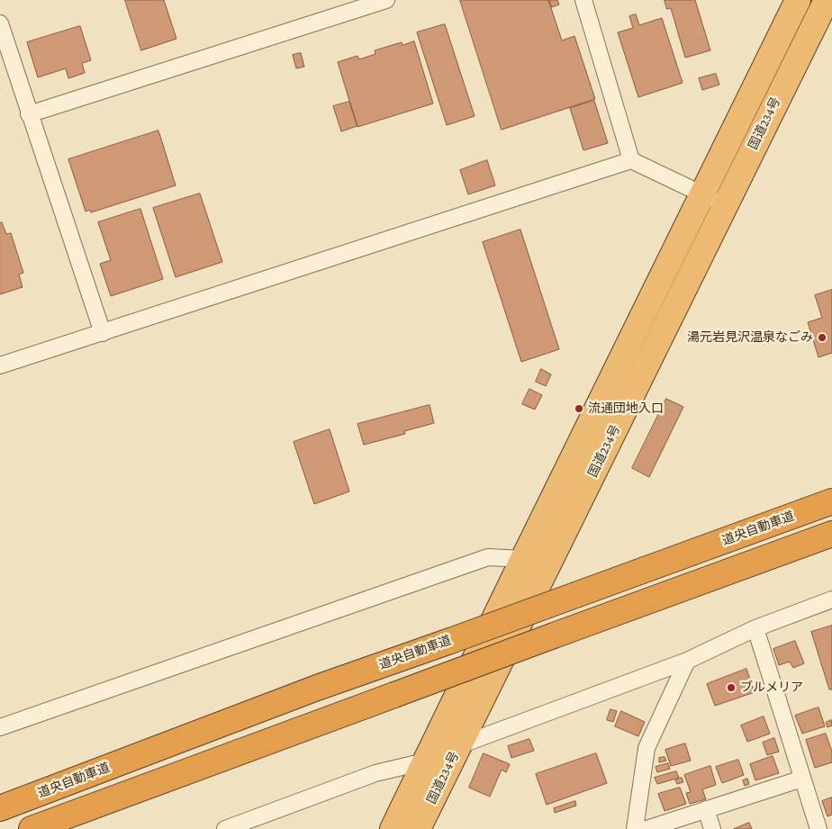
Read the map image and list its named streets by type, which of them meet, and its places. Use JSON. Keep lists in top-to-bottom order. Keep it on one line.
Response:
{"streets":{"highway":["国道234号","道央自動車道"]},"places":["湯元岩見沢温泉なごみ","流通団地入口","ブルメリア"]}
